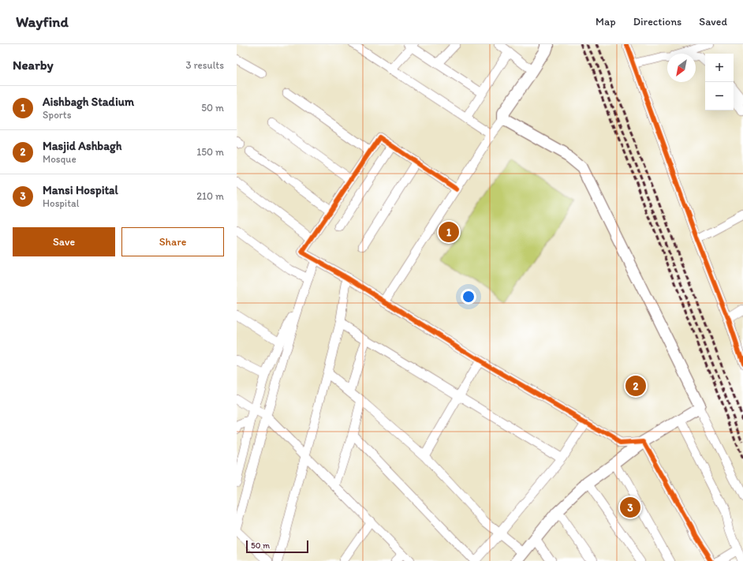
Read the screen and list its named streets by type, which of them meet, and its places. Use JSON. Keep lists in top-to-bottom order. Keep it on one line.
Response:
{"scale_bar":"50 m","north":"bottom left","page":{"header":"Wayfind","nav":["Map","Directions","Saved"],"heading":["Nearby","3 results"],"map_buttons":["+","−"],"list":[{"mark":"1","name":"Aishbagh Stadium","note":"Sports","value":"50 m"},{"mark":"2","name":"Masjid Ashbagh","note":"Mosque","value":"150 m"},{"mark":"3","name":"Mansi Hospital","note":"Hospital","value":"210 m"}],"buttons":["Save","Share"],"pins":["1","2","3"],"scale":"50 m"}}
